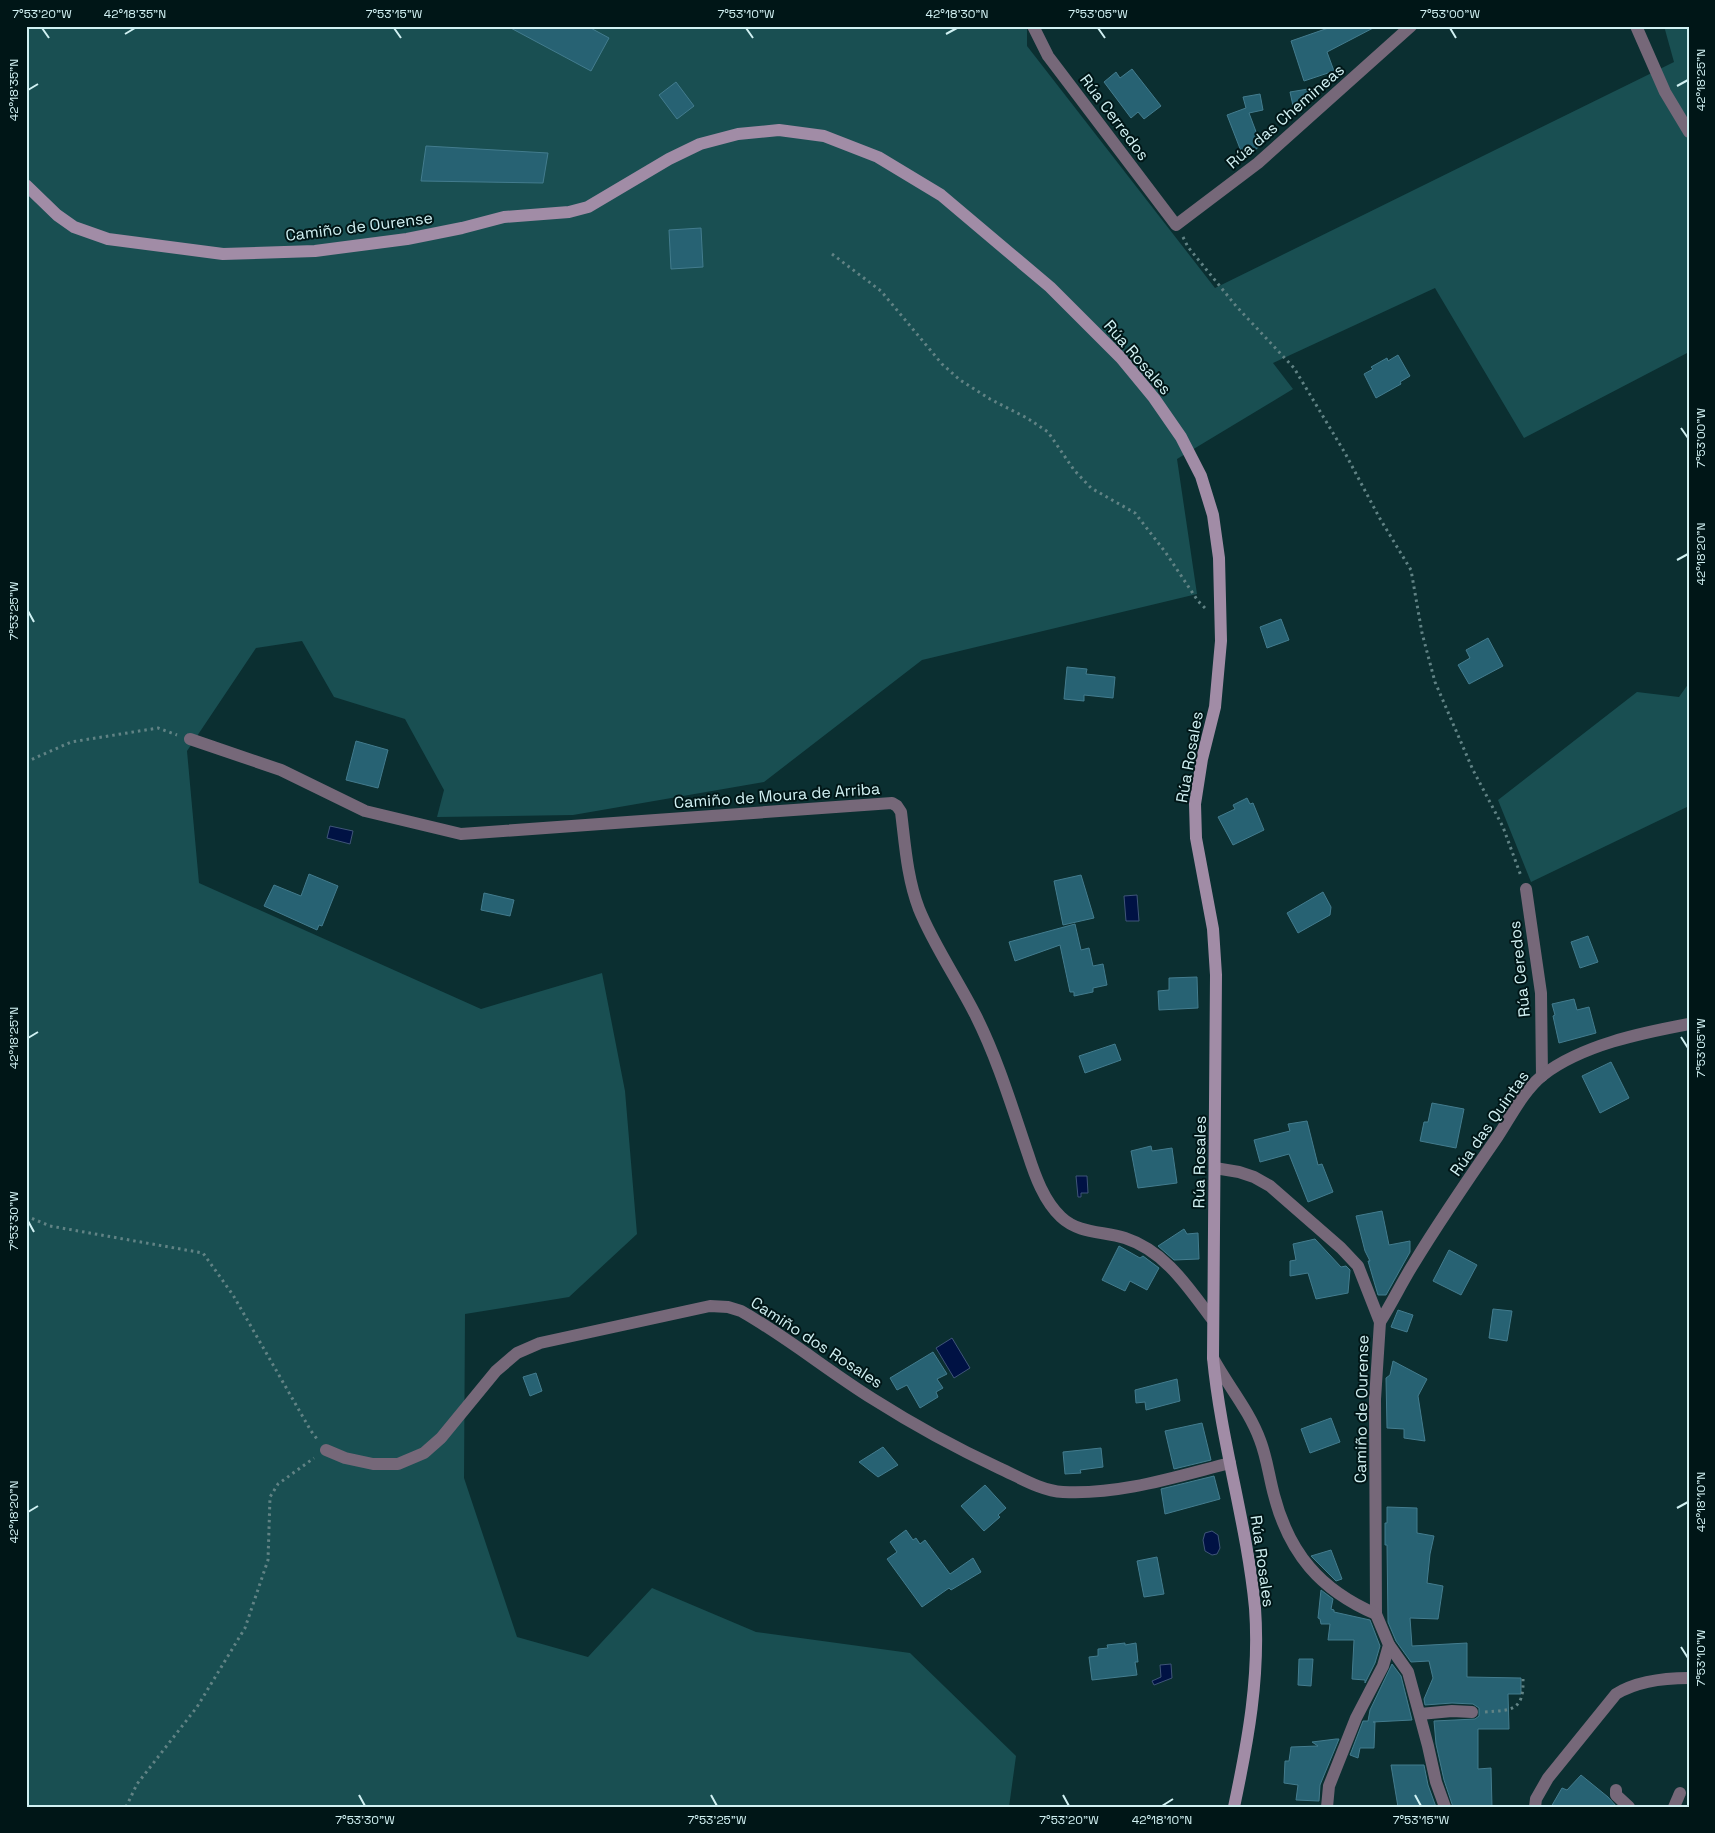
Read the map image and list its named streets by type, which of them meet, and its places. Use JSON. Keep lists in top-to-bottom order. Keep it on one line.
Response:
{"streets":{"street":["Rúa das Chemineas","Rúa Cerredos","Camiño de Ourense","Rúa Rosales","Camiño de Moura de Arriba","Rúa Ceredos","Rúa das Quintas","Camiño dos Rosales"]},"crossings":[["Rúa das Chemineas","Rúa Cerredos"],["Camiño de Ourense","Rúa Rosales"],["Camiño de Ourense","Rúa das Quintas"],["Rúa Rosales","Camiño de Moura de Arriba"],["Rúa Rosales","Camiño dos Rosales"],["Rúa Ceredos","Rúa das Quintas"]],"coordinates":["7°53'20\"W","42°18'35\"N","7°53'15\"W","7°53'10\"W","42°18'30\"N","7°53'05\"W","7°53'00\"W","42°18'25\"N","42°18'20\"N","7°53'25\"W","7°53'30\"W","42°18'10\"N"]}
